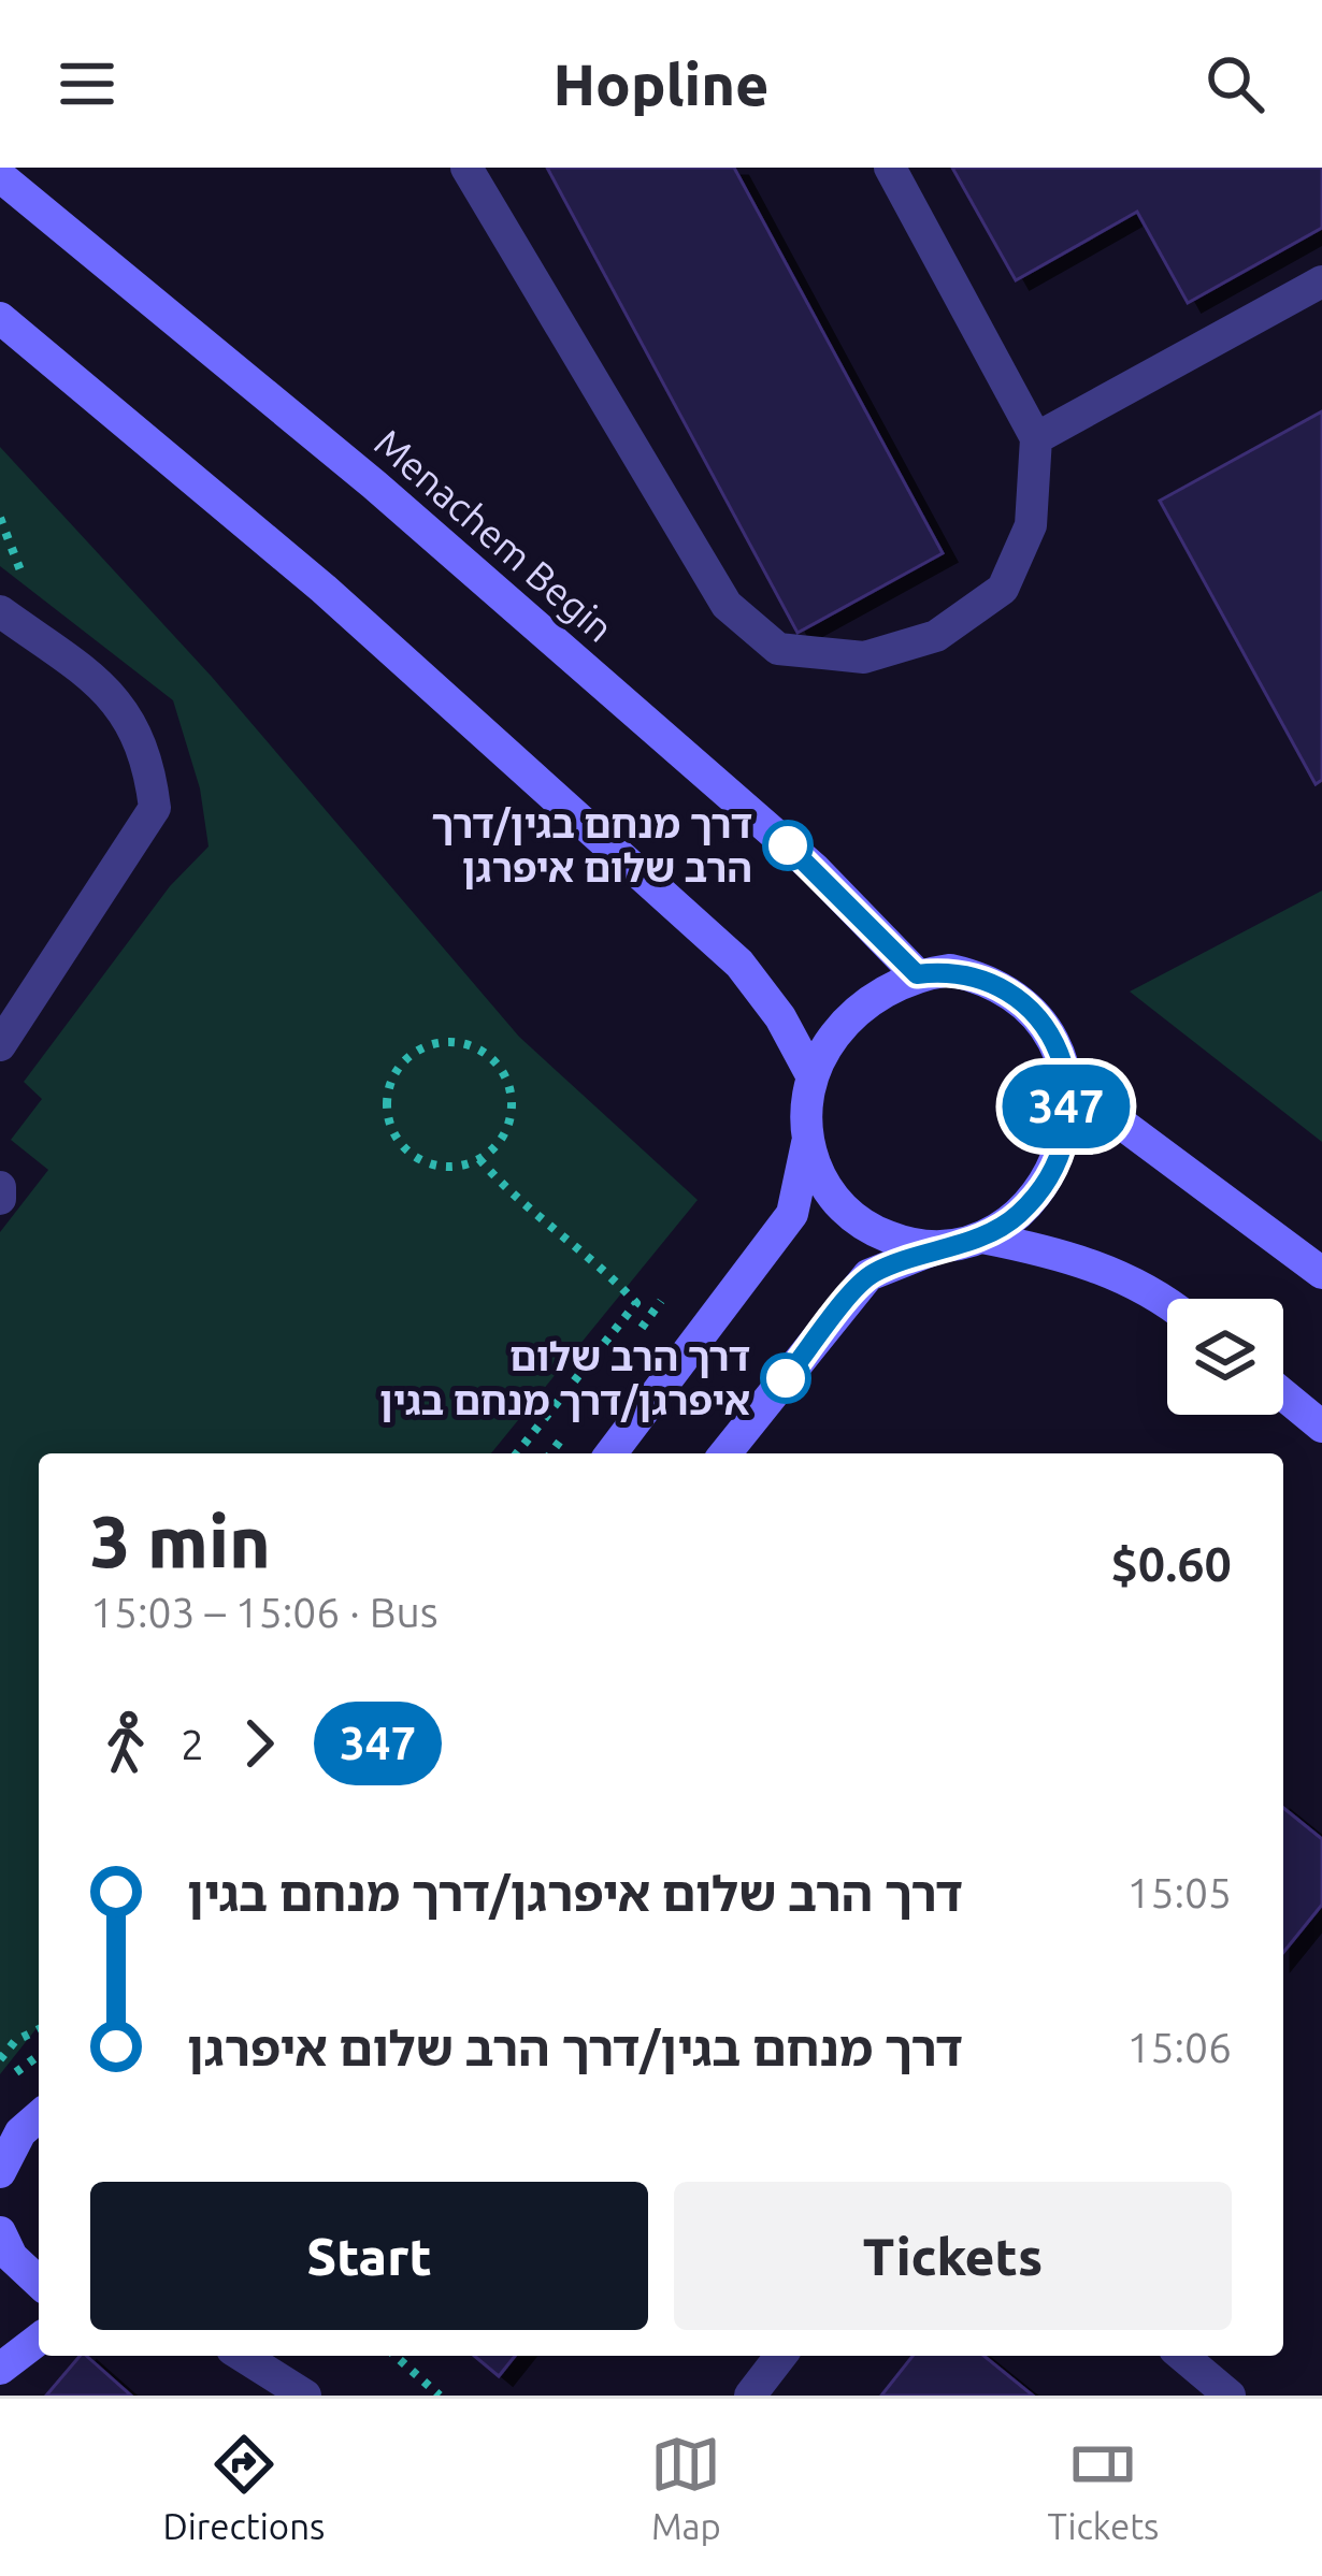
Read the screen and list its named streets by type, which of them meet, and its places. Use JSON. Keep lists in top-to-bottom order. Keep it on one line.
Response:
{"streets":{"main road":["Menachem Begin"]},"places":["דרך מנחם בגין/דרך הרב שלום איפרגן","דרך הרב שלום איפרגן/דרך מנחם בגין"],"lines":["bus line 347"],"page":{"header":"Hopline","on_map":"347","heading":["3 min","15:03 – 15:06 · Bus","$0.60"],"legs":["2","347"],"list":[{"name":"דרך הרב שלום איפרגן/דרך מנחם בגין","value":"15:05"},{"name":"דרך מנחם בגין/דרך הרב שלום איפרגן","value":"15:06"}],"buttons":["Start","Tickets"],"tabs":["Directions","Map","Tickets"]}}
